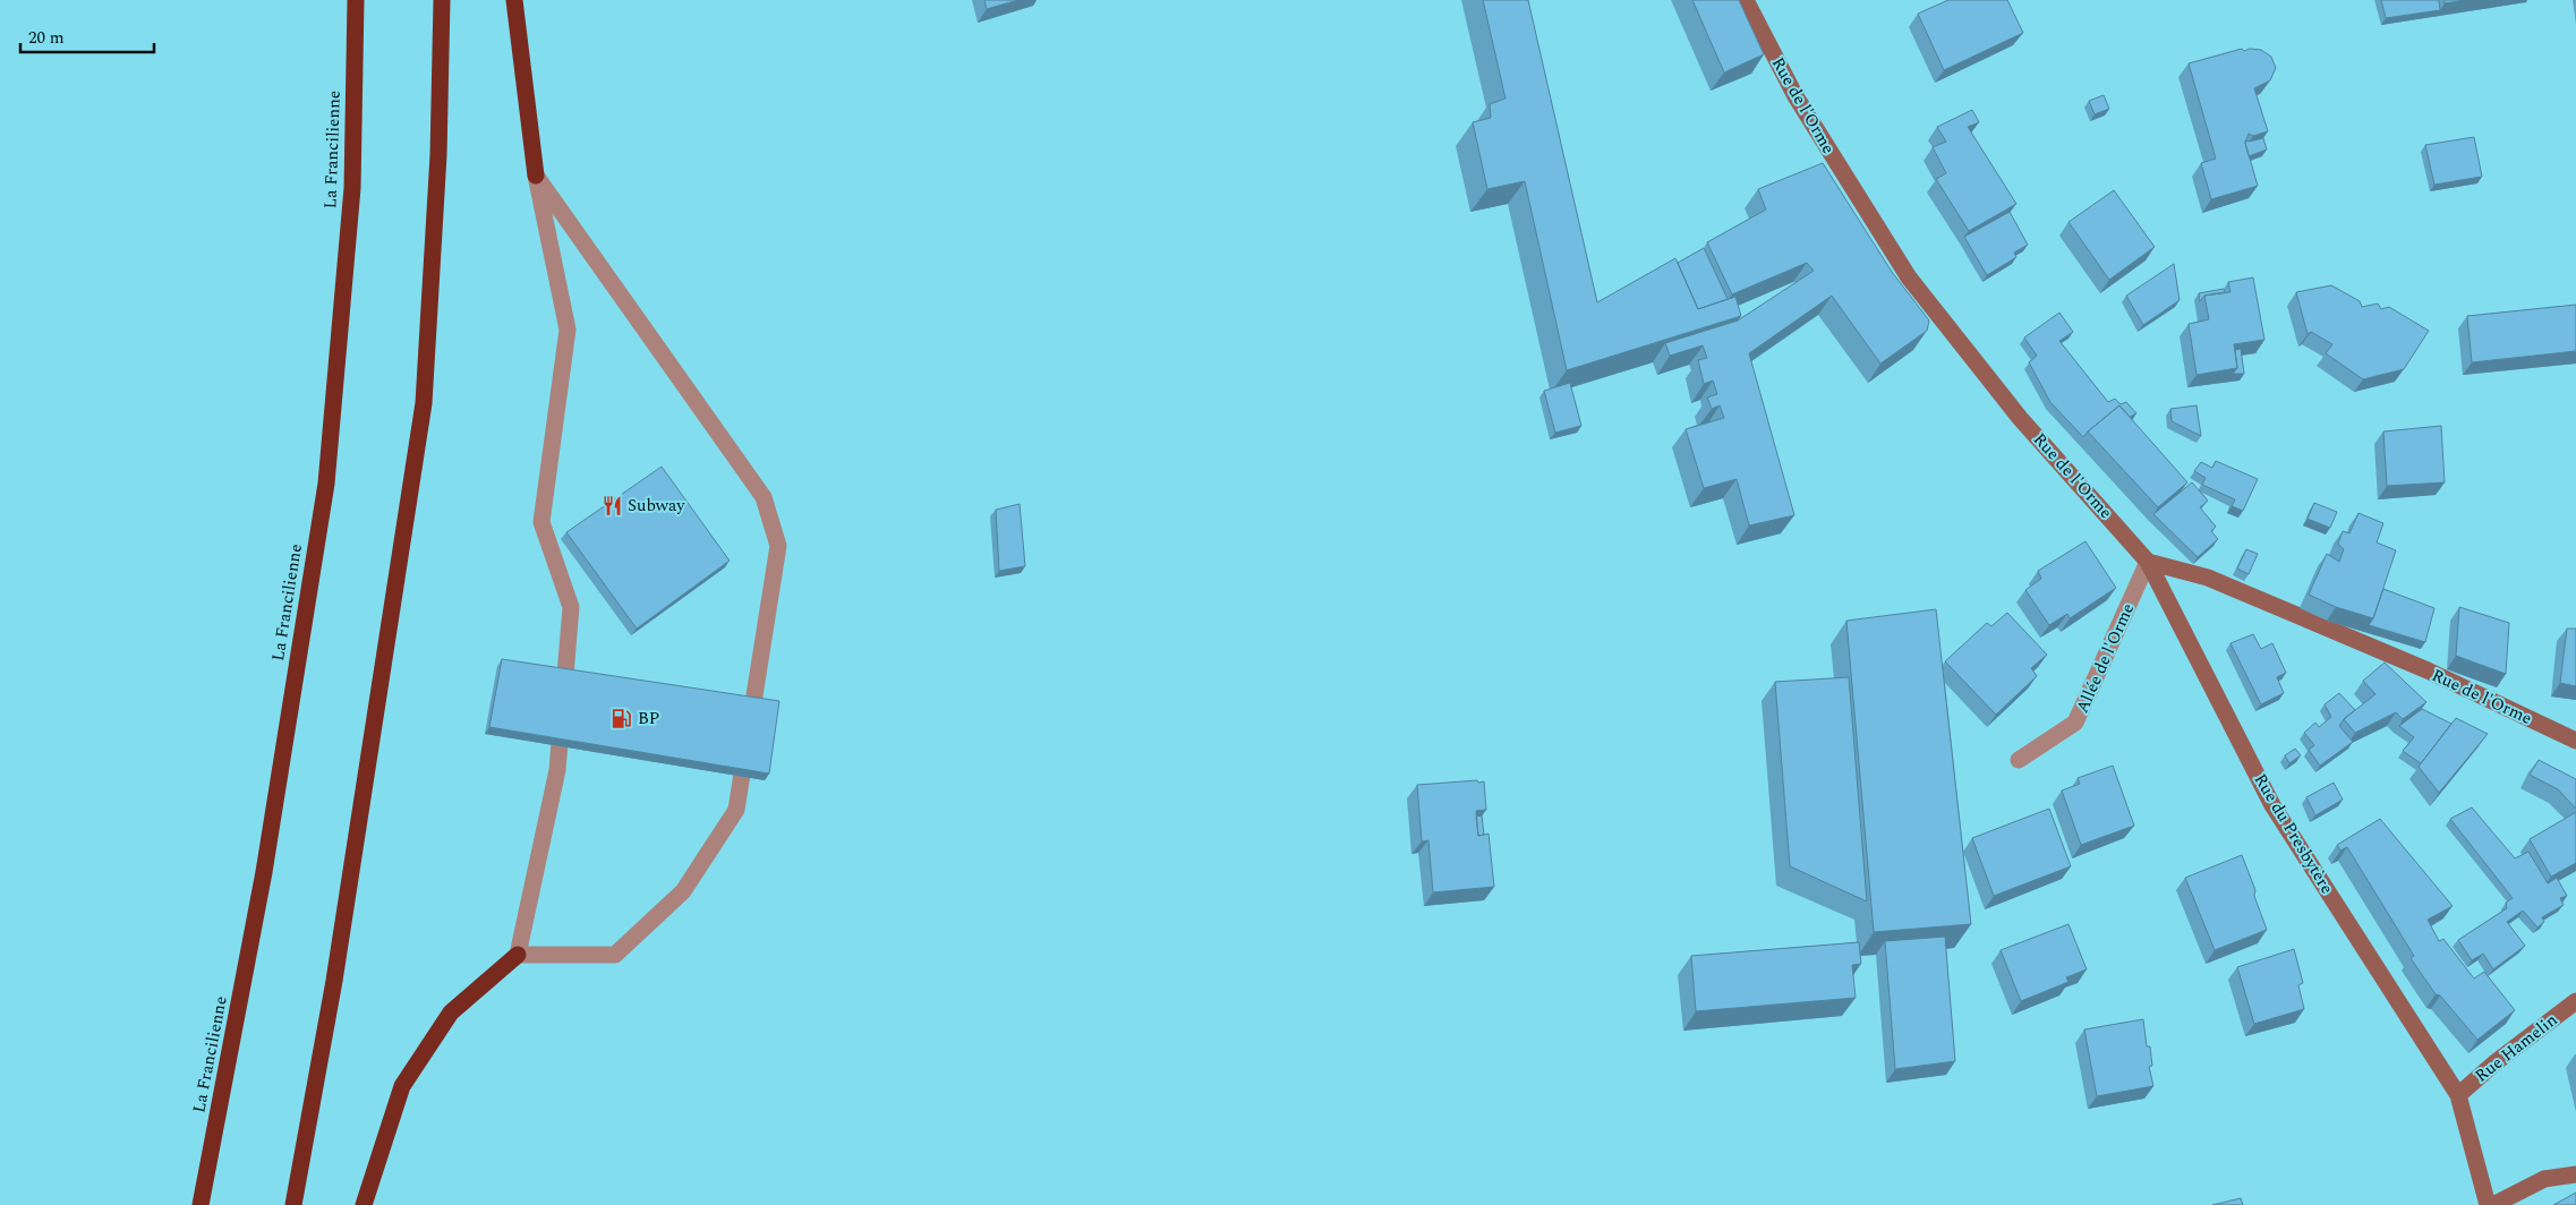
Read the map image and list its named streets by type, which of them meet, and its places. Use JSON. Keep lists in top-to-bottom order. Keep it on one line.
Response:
{"streets":{"highway":["La Francilienne"],"street":["Rue de l'Orme","Allée de l'Orme","Rue du Presbytère","Rue Hamelin"]},"crossings":[["Rue de l'Orme","Allée de l'Orme"],["Rue de l'Orme","Rue du Presbytère"],["Allée de l'Orme","Rue du Presbytère"],["Rue du Presbytère","Rue Hamelin"]],"places":{"restaurant":["Subway"],"fuel station":["BP"]},"scale_bar":"20 m"}
